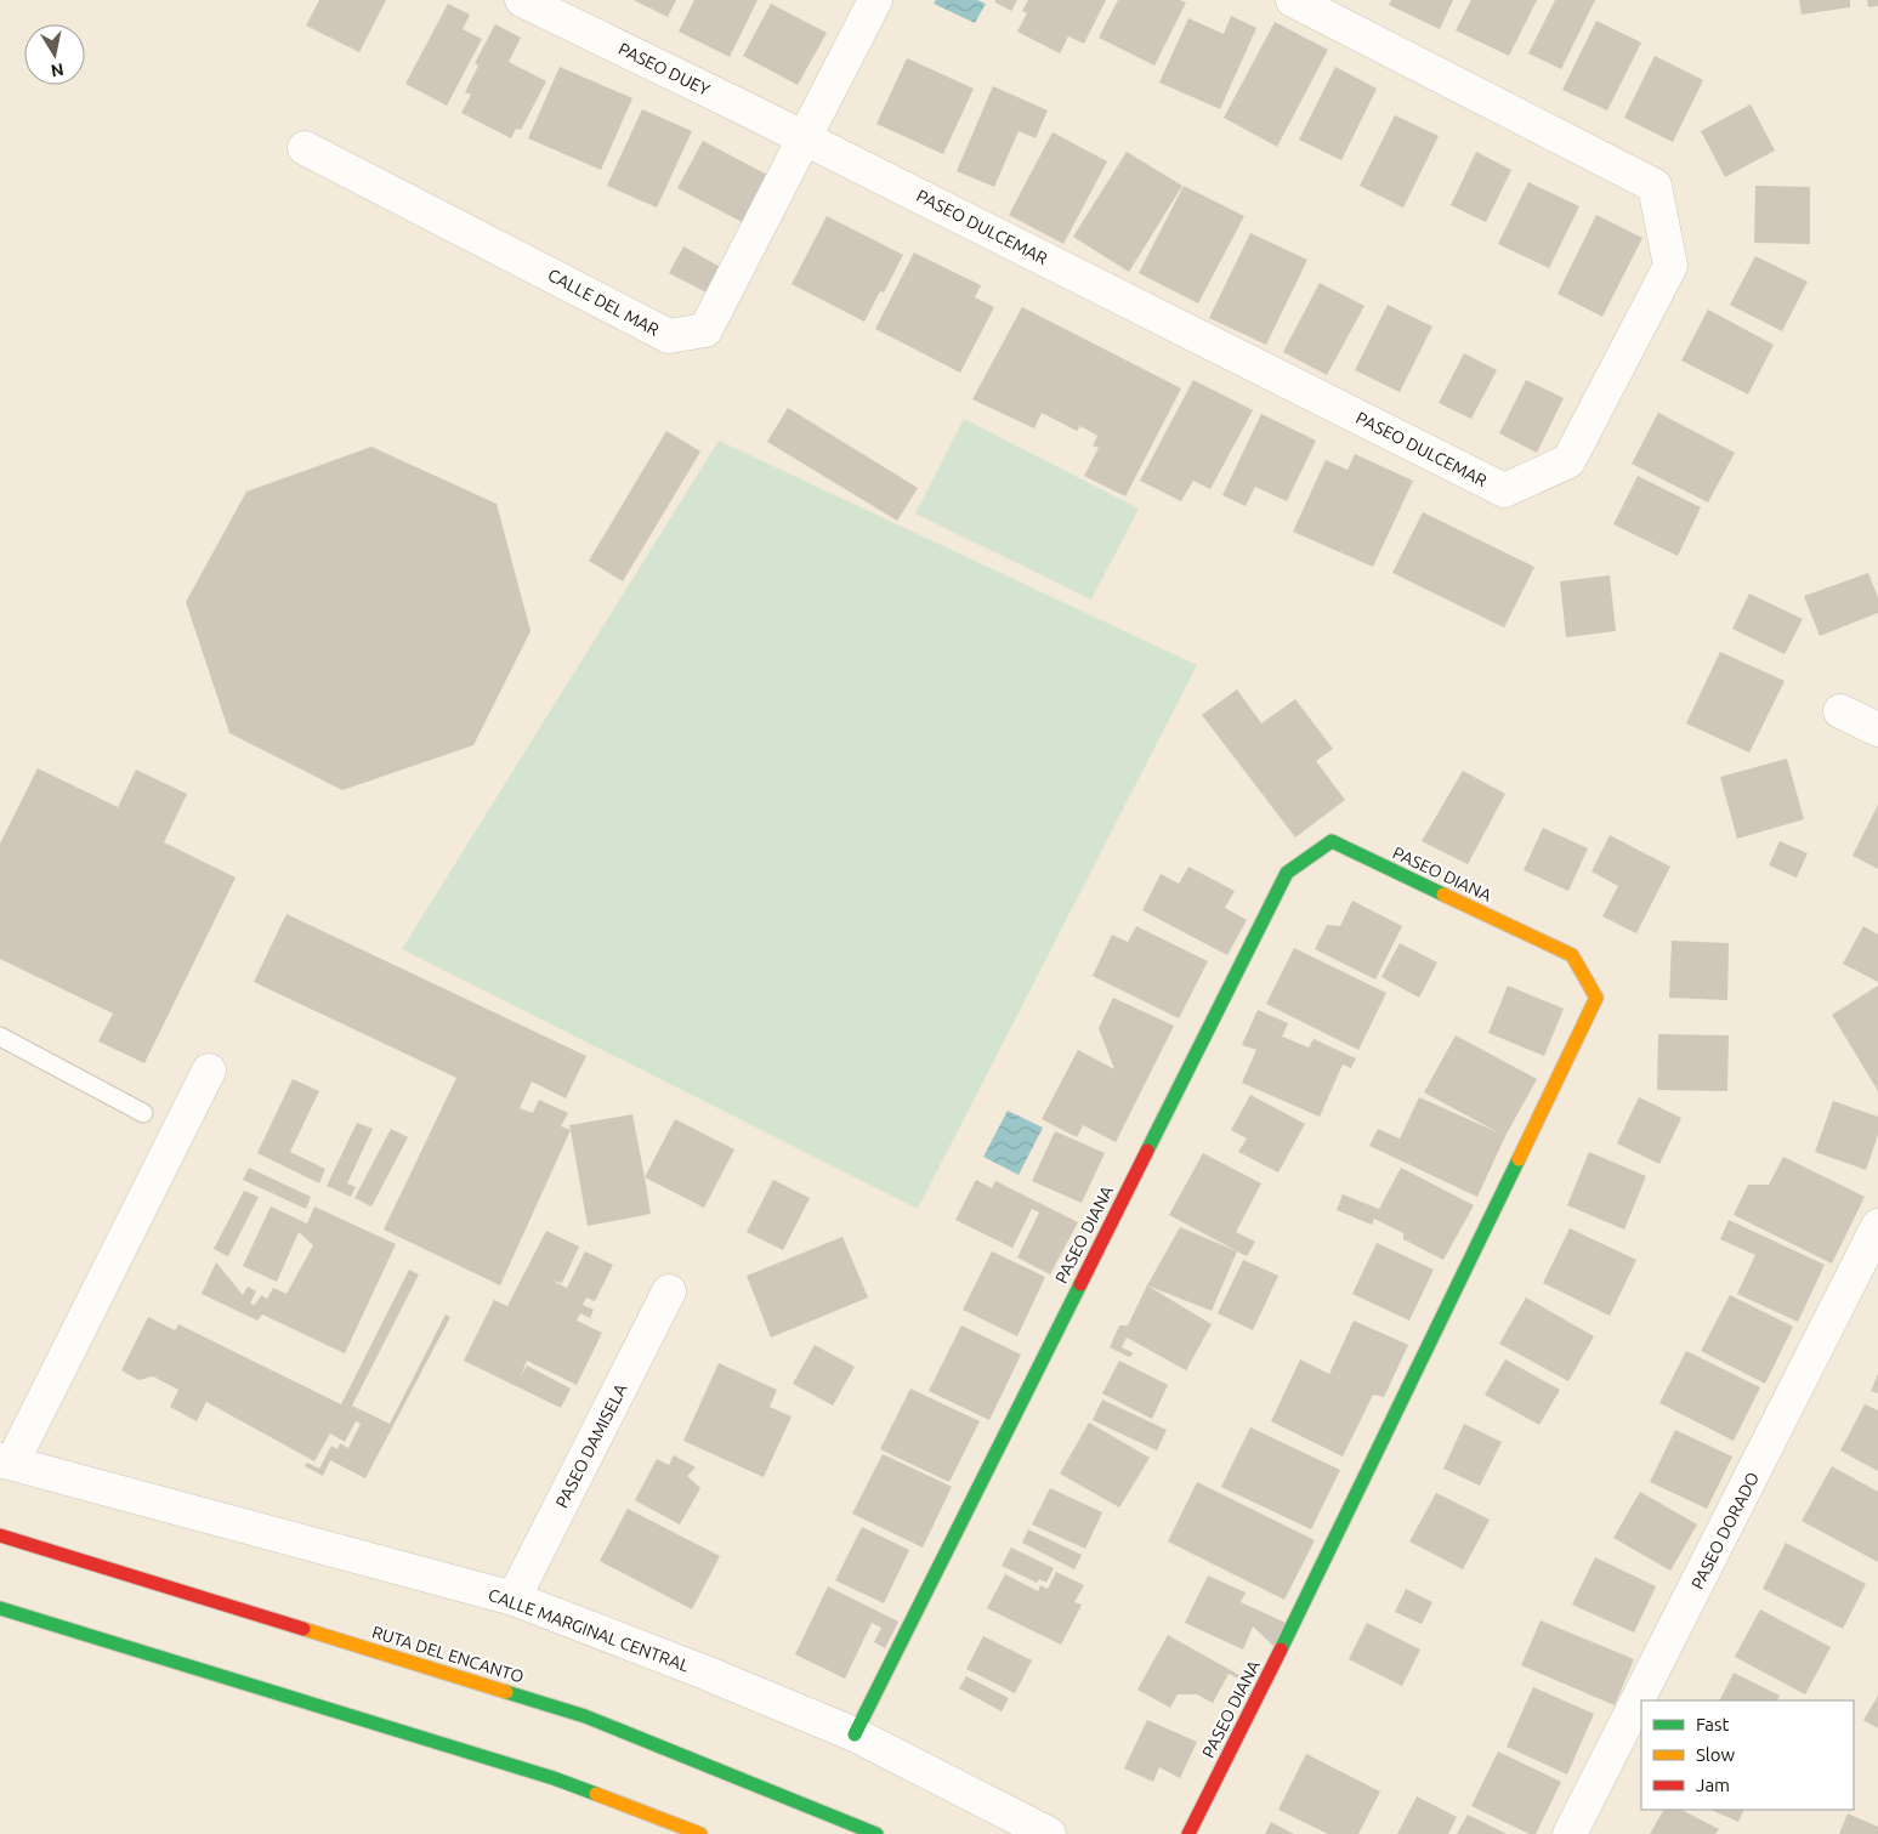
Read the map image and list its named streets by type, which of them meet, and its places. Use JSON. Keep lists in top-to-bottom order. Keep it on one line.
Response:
{"streets":{"street":["PASEO DUEY","PASEO DULCEMAR","CALLE DEL MAR","PASEO DIANA","PASEO DAMISELA","PASEO DORADO","CALLE MARGINAL CENTRAL","RUTA DEL ENCANTO"]},"crossings":[["PASEO DUEY","PASEO DULCEMAR"],["PASEO DUEY","CALLE DEL MAR"],["PASEO DULCEMAR","CALLE DEL MAR"],["PASEO DIANA","CALLE MARGINAL CENTRAL"],["PASEO DAMISELA","CALLE MARGINAL CENTRAL"]],"legend":["Fast","Slow","Jam"],"north":"bottom"}
